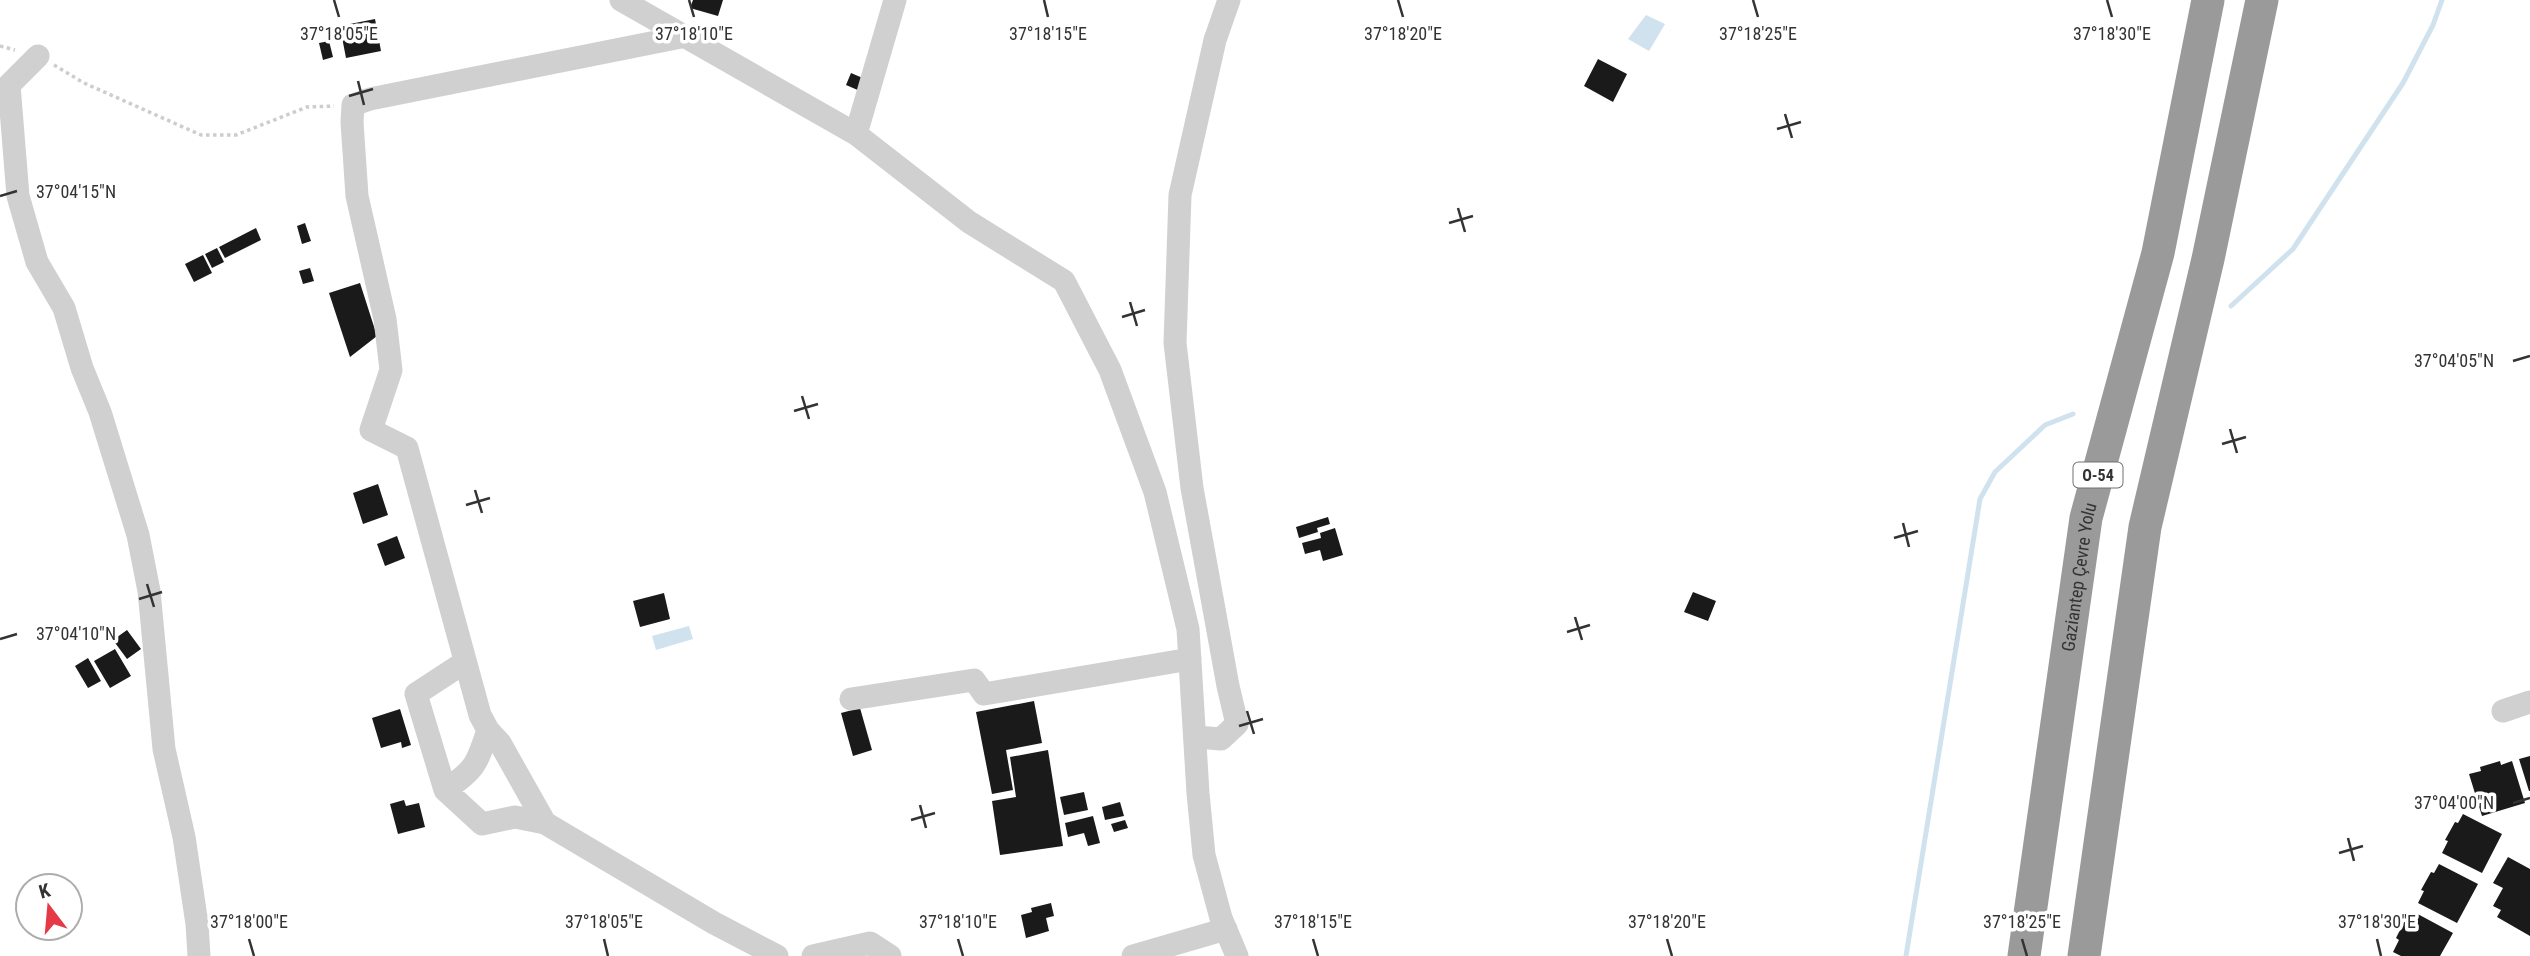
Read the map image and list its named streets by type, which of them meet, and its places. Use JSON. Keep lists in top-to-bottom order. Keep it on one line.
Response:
{"streets":{"highway":["O-54","Gaziantep Çevre Yolu"]},"north":"top","coordinates":["37°18'05\"E","37°18'10\"E","37°18'15\"E","37°18'20\"E","37°18'25\"E","37°18'30\"E","37°04'15\"N","37°04'05\"N","37°04'10\"N","37°04'00\"N","37°18'00\"E"]}
